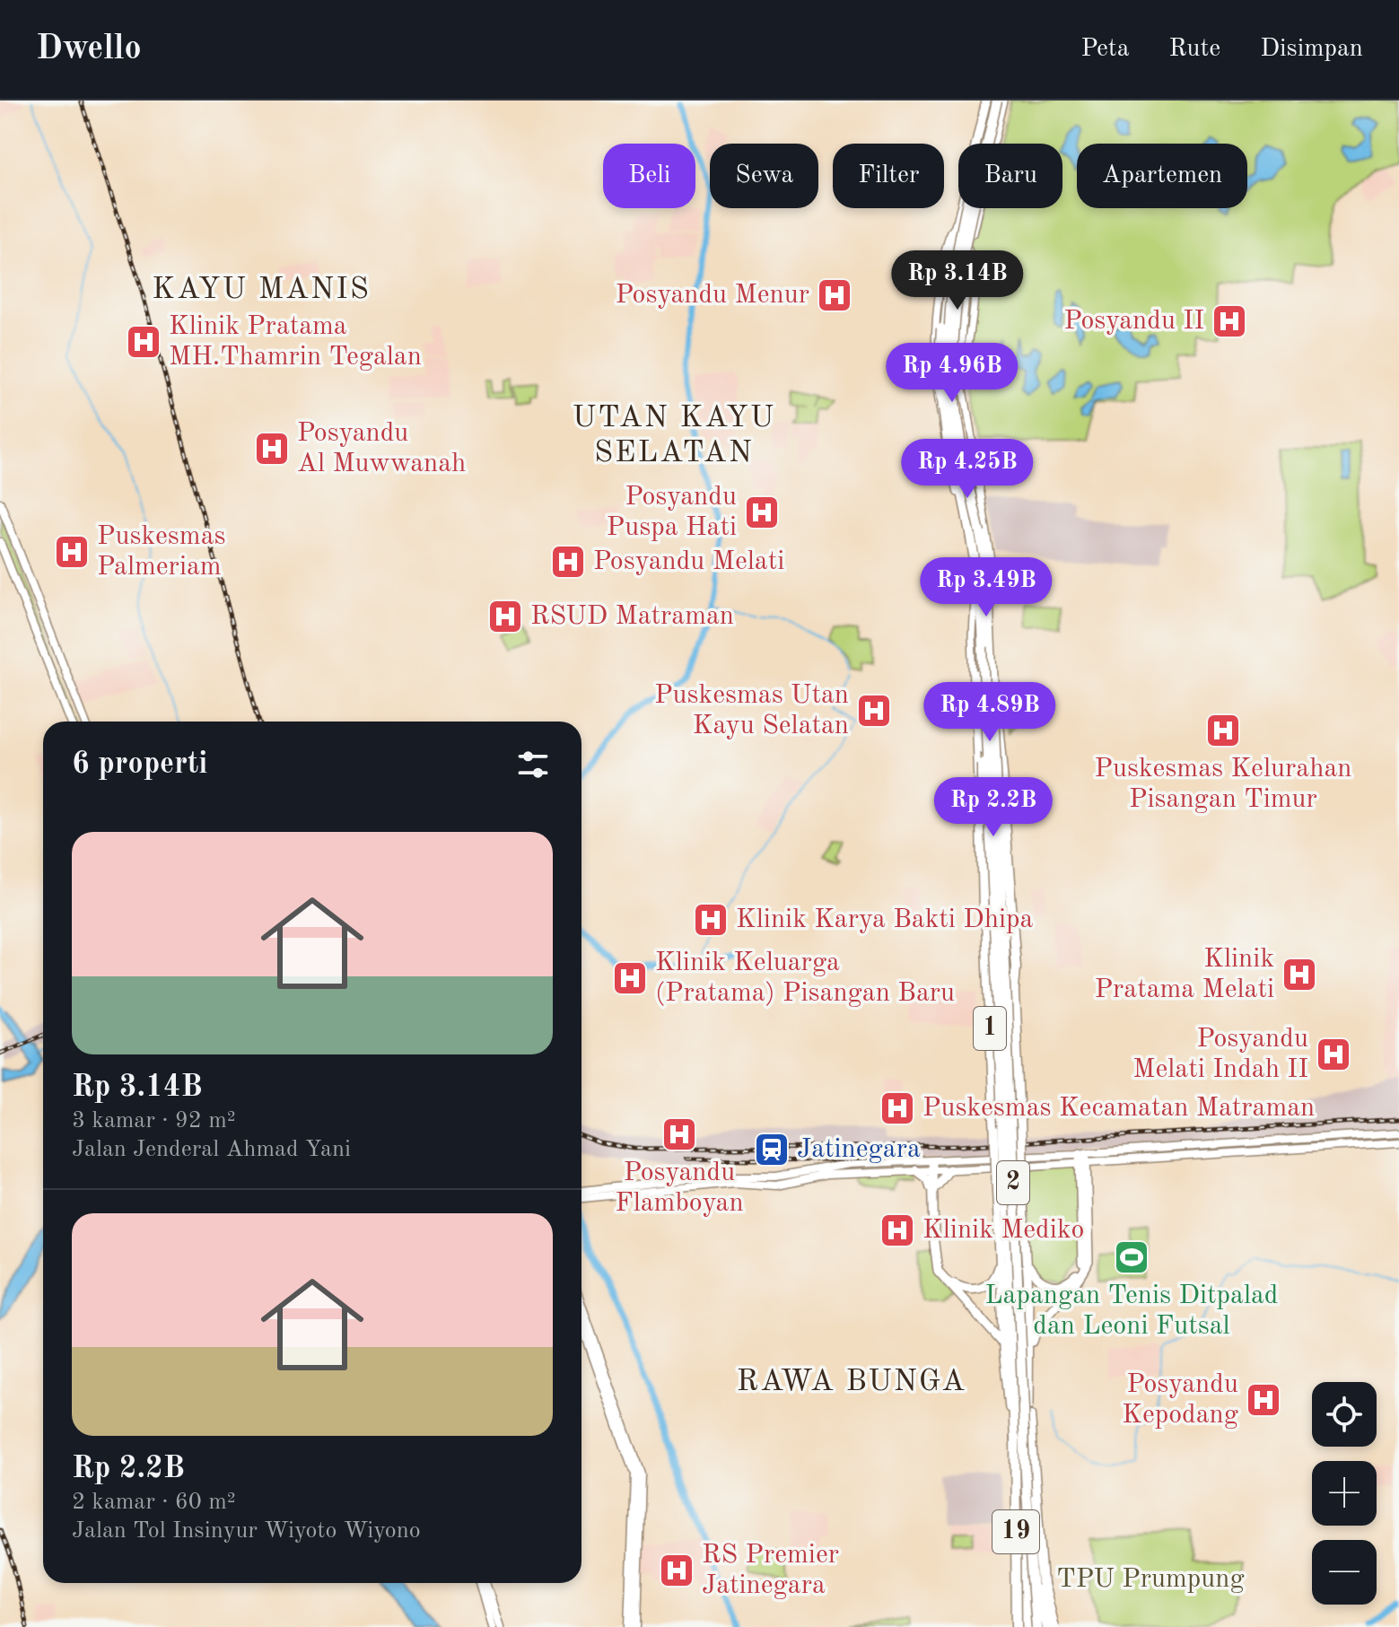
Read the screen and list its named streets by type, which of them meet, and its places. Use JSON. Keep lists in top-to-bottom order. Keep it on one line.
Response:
{"streets":{"highway":["1","2","19"]},"crossings":[["1","2"],["2","19"]],"districts":["KAYU MANIS","UTAN KAYU SELATAN","RAWA BUNGA"],"parks":["TPU Prumpung"],"places":{"hospital":["Posyandu Menur","Posyandu II","Klinik Pratama MH.Thamrin Tegalan","Posyandu Al Muwwanah","Posyandu Puspa Hati","Puskesmas Palmeriam","Posyandu Melati","RSUD Matraman","Puskesmas Utan Kayu Selatan","Puskesmas Kelurahan Pisangan Timur","Klinik Karya Bakti Dhipa","Klinik Pratama Melati","Klinik Keluarga (Pratama) Pisangan Baru","Posyandu Melati Indah II","Puskesmas Kecamatan Matraman","Posyandu Flamboyan","Klinik Mediko","Posyandu Kepodang","RS Premier Jatinegara"],"station":["Jatinegara"],"sports":["Lapangan Tenis Ditpalad dan Leoni Futsal"]},"page":{"header":"Dwello","nav":["Peta","Rute","Disimpan"],"chip":["Beli","Sewa","Filter","Baru","Apartemen"],"price":["Rp 3.14B","Rp 4.96B","Rp 4.25B","Rp 3.49B","Rp 4.89B","Rp 2.2B"],"heading":"6 properti","list":[{"name":"Rp 3.14B","note":"3 kamar · 92 m² · Jalan Jenderal Ahmad Yani"},{"name":"Rp 2.2B","note":"2 kamar · 60 m² · Jalan Tol Insinyur Wiyoto Wiyono"}],"map_buttons":["+","−"]}}
